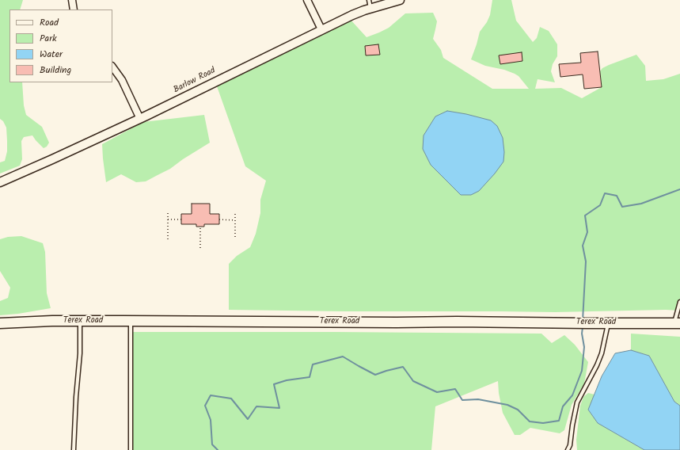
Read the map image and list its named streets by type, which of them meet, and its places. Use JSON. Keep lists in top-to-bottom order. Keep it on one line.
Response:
{"streets":{"main road":["Terex Road"],"street":["Barlow Road"]},"legend":["Road","Park","Water","Building"]}
